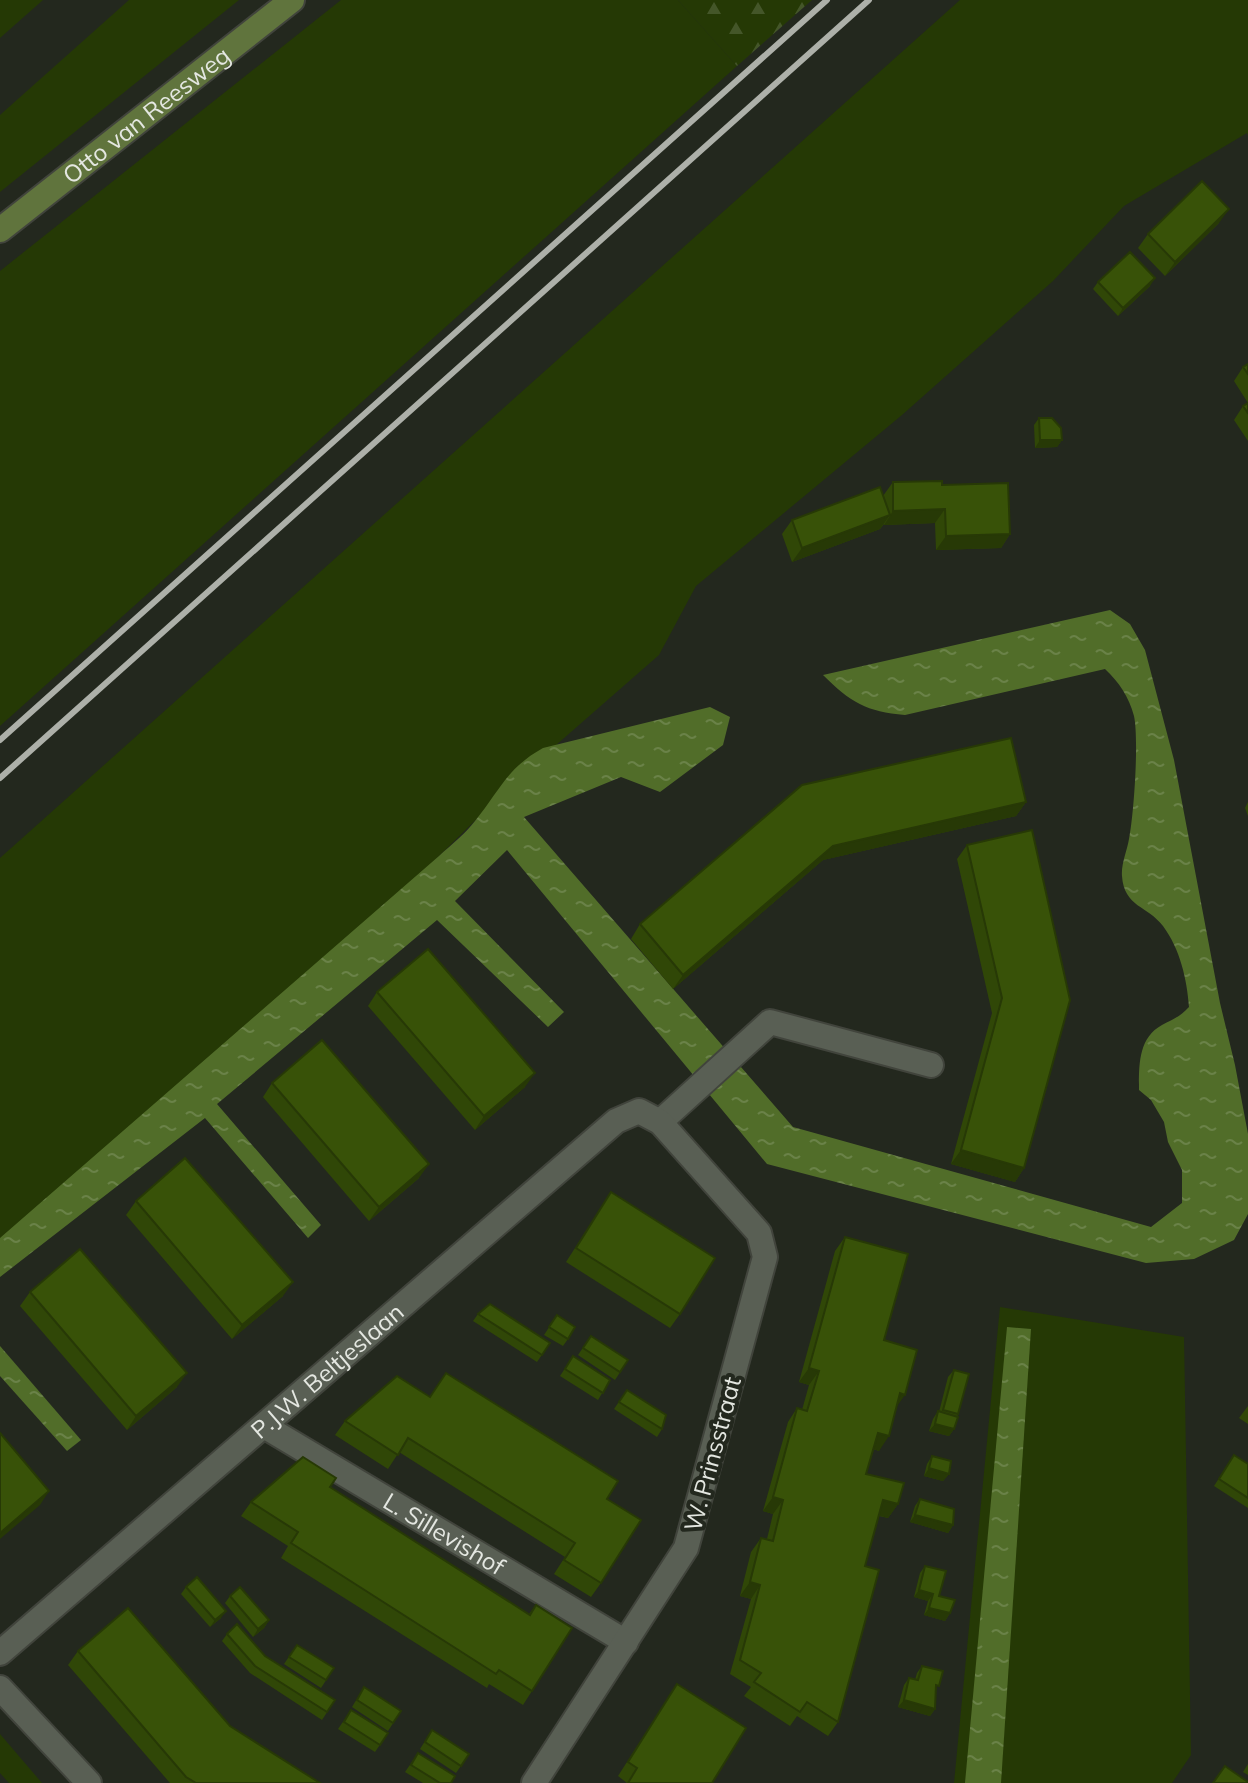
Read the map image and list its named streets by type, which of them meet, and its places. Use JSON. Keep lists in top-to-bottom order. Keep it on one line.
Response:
{"streets":{"street":["Otto van Reesweg","P.J.W. Beltjeslaan","W. Prinsstraat","L. Sillevishof"]},"crossings":[["P.J.W. Beltjeslaan","W. Prinsstraat"],["P.J.W. Beltjeslaan","L. Sillevishof"],["W. Prinsstraat","L. Sillevishof"]]}
